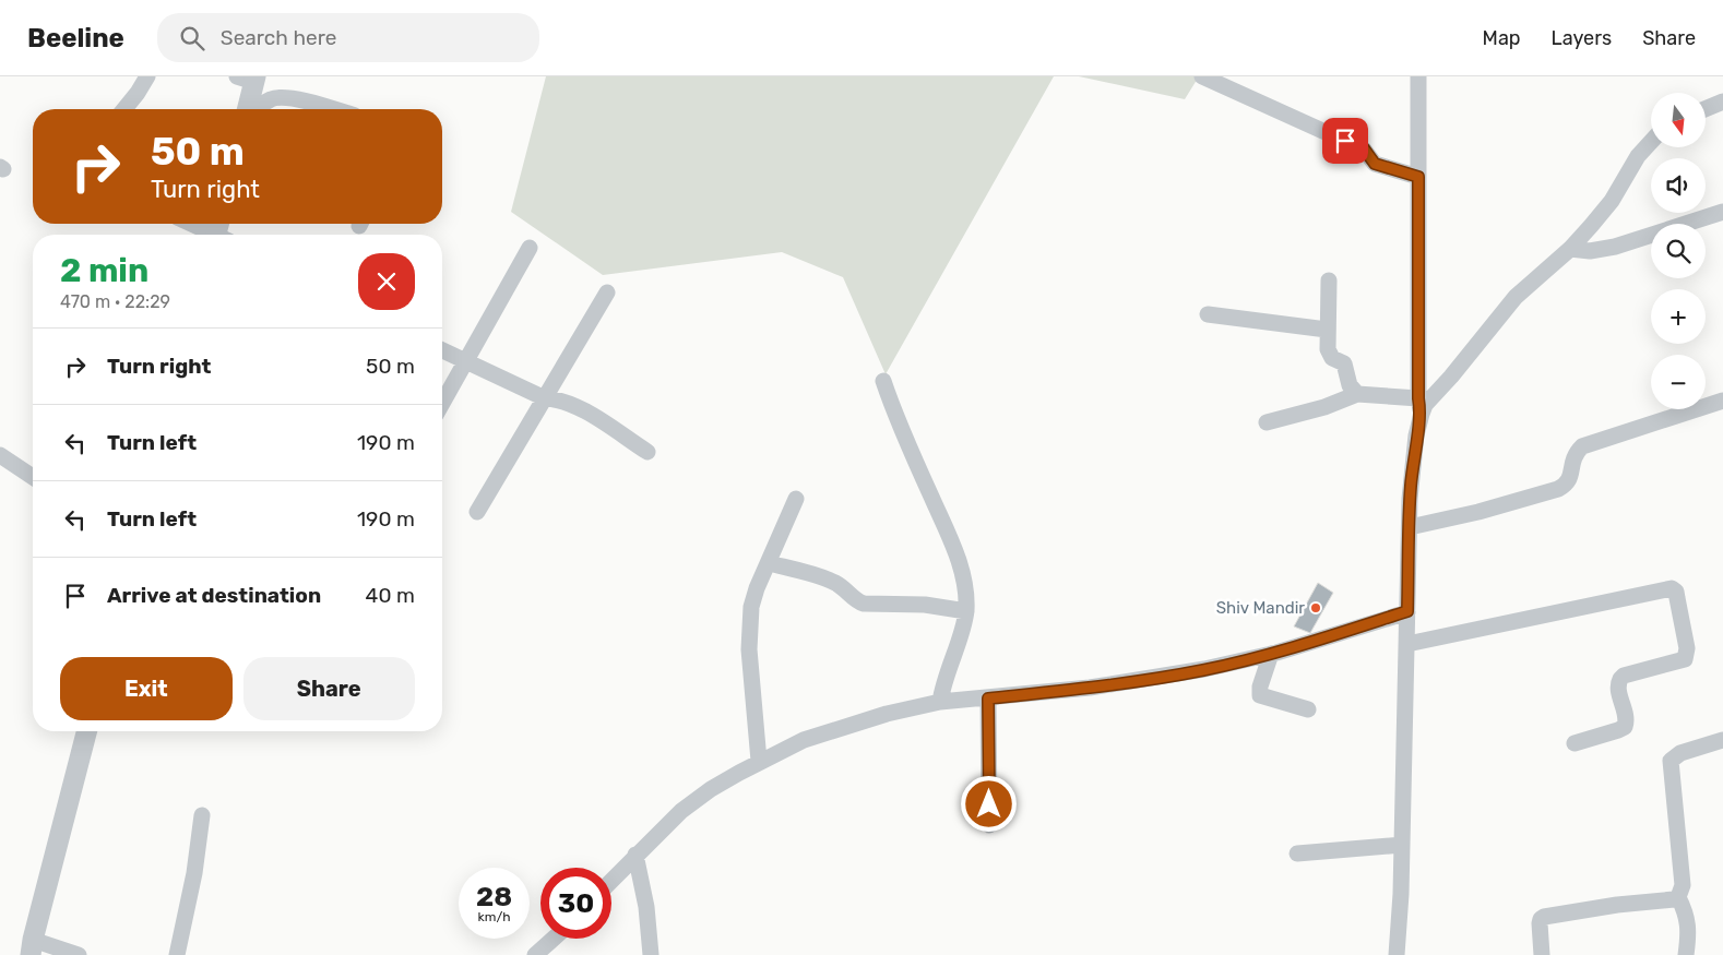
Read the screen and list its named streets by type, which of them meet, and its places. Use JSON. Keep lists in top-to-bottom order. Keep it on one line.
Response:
{"places":["Shiv Mandir"],"north":"bottom","page":{"header":"Beeline","search":"Search here","nav":["Map","Layers","Share"],"map_buttons":["+","−"],"turn":["50 m","Turn right"],"heading":["2 min","470 m · 22:29"],"list":[{"name":"Turn right","value":"50 m"},{"name":"Turn left","value":"190 m"},{"name":"Turn left","value":"190 m"},{"name":"Arrive at destination","value":"40 m"}],"buttons":["Exit","Share"],"speed":"28 km/h","limit":"30"}}
